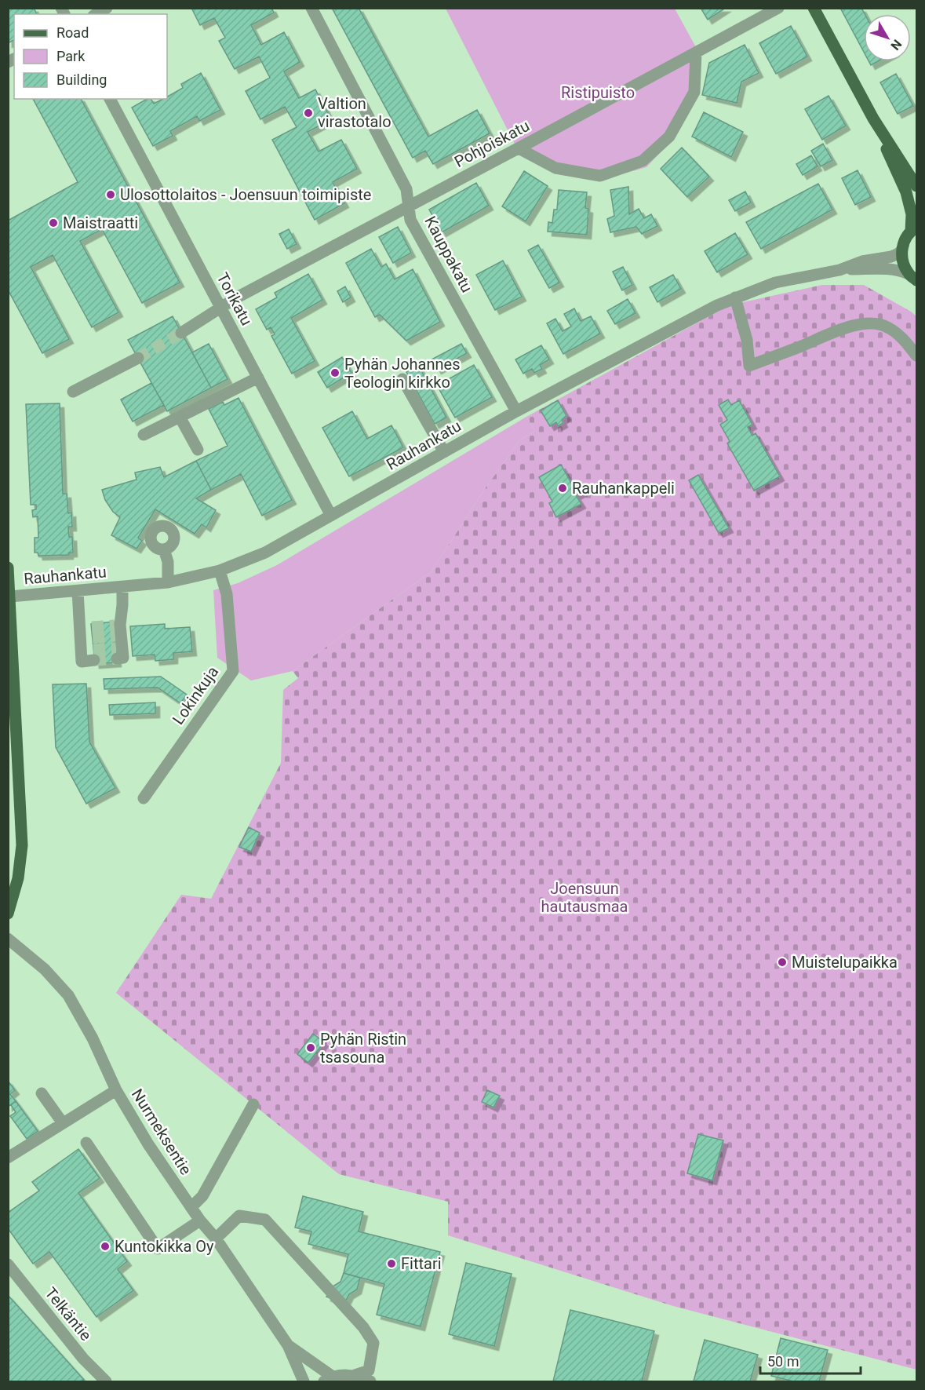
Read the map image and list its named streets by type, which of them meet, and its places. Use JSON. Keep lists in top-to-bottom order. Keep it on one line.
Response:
{"streets":{"street":["Pohjoiskatu","Kauppakatu","Torikatu","Rauhankatu","Lokinkuja","Nurmeksentie","Telkäntie"]},"crossings":[["Pohjoiskatu","Kauppakatu"],["Pohjoiskatu","Torikatu"],["Kauppakatu","Rauhankatu"],["Torikatu","Rauhankatu"],["Rauhankatu","Lokinkuja"]],"parks":["Ristipuisto","Joensuun hautausmaa"],"places":["Valtion virastotalo","Ulosottolaitos - Joensuun toimipiste","Maistraatti","Pyhän Johannes Teologin kirkko","Rauhankappeli","Muistelupaikka","Pyhän Ristin tsasouna","Kuntokikka Oy","Fittari"],"legend":["Road","Park","Building"],"scale_bar":"50 m","north":"bottom right"}
